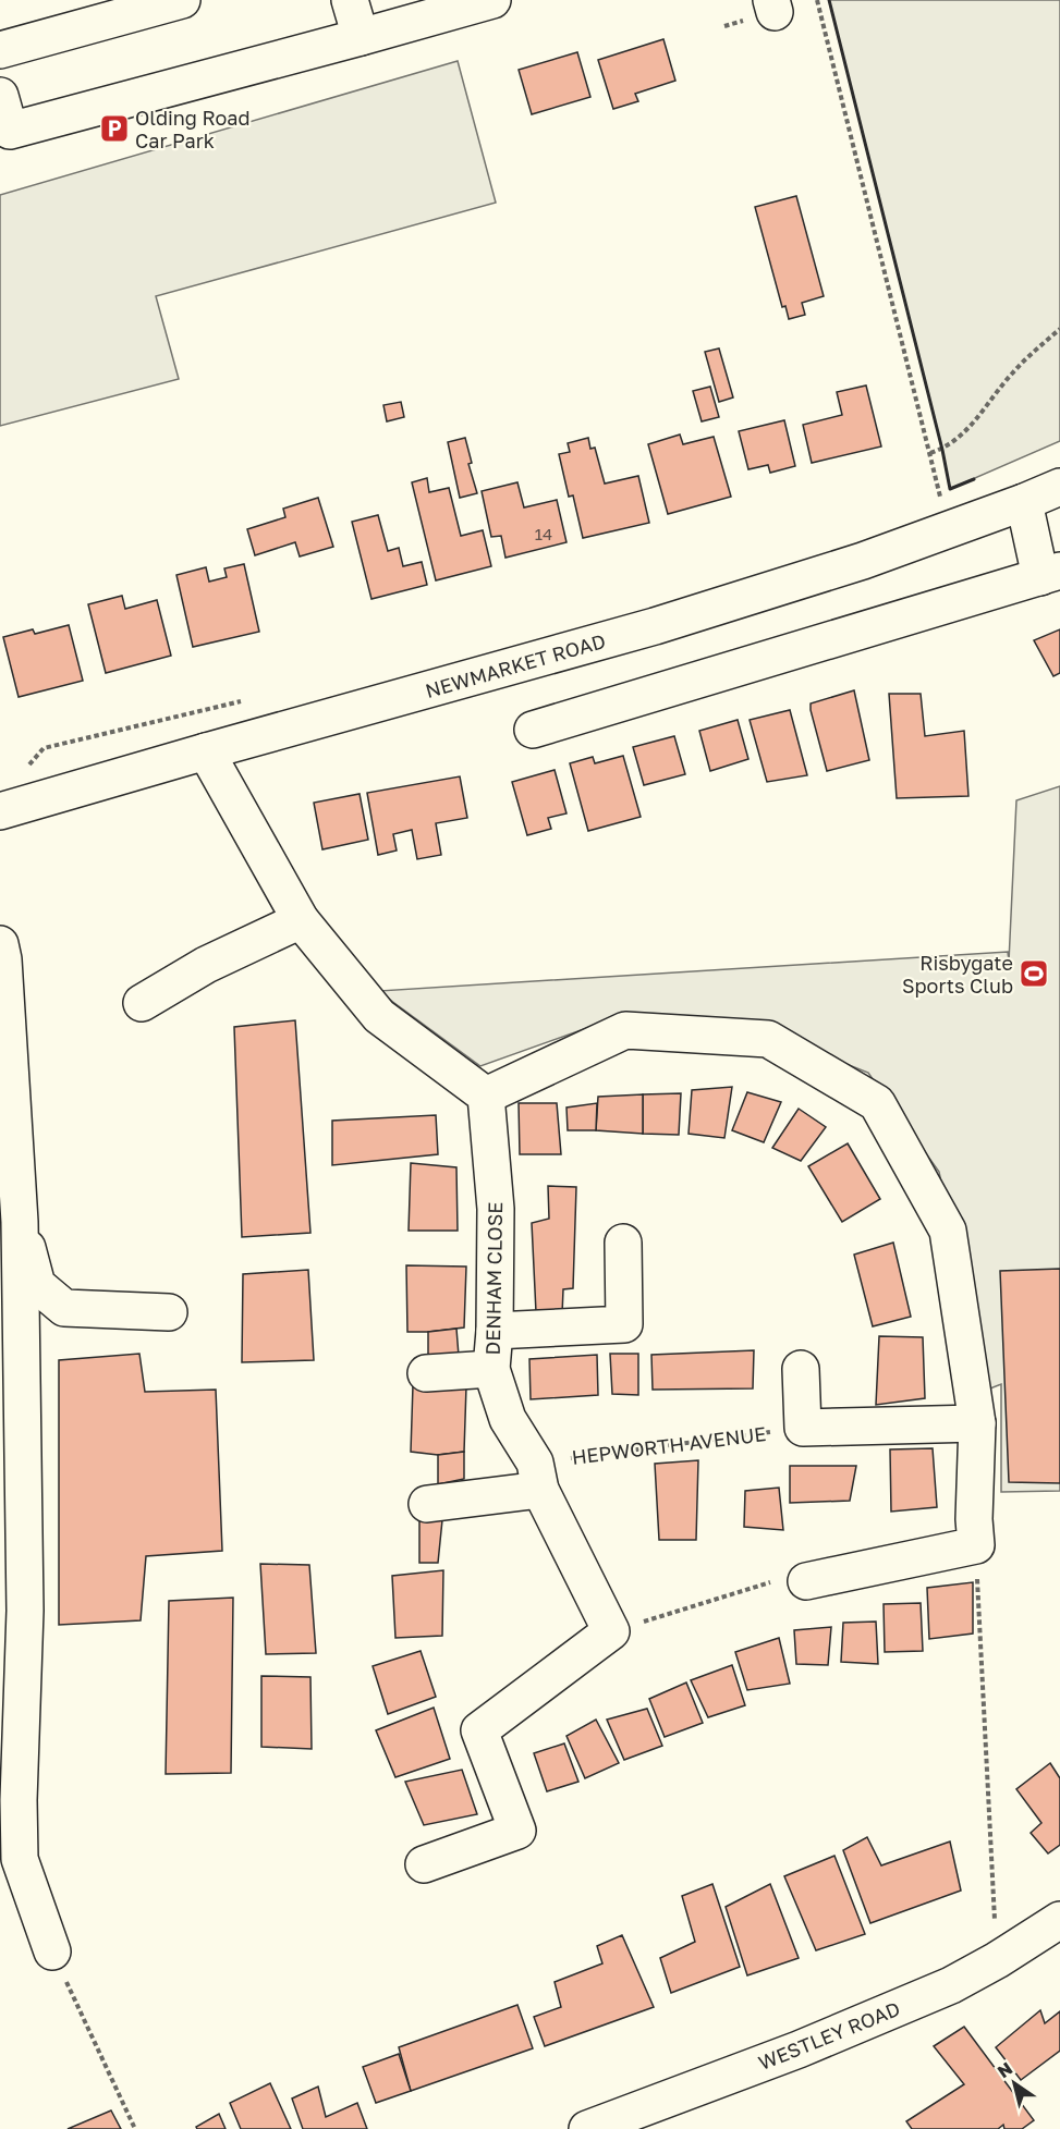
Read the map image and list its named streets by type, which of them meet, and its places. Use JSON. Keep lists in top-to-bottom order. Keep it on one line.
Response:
{"streets":{"street":["NEWMARKET ROAD","DENHAM CLOSE","WESTLEY ROAD"],"path":["HEPWORTH AVENUE"]},"crossings":[["DENHAM CLOSE","HEPWORTH AVENUE"]],"places":{"parking":["Olding Road Car Park"],"sports":["Risbygate Sports Club"]},"house_numbers":["14"],"north":"top left"}
